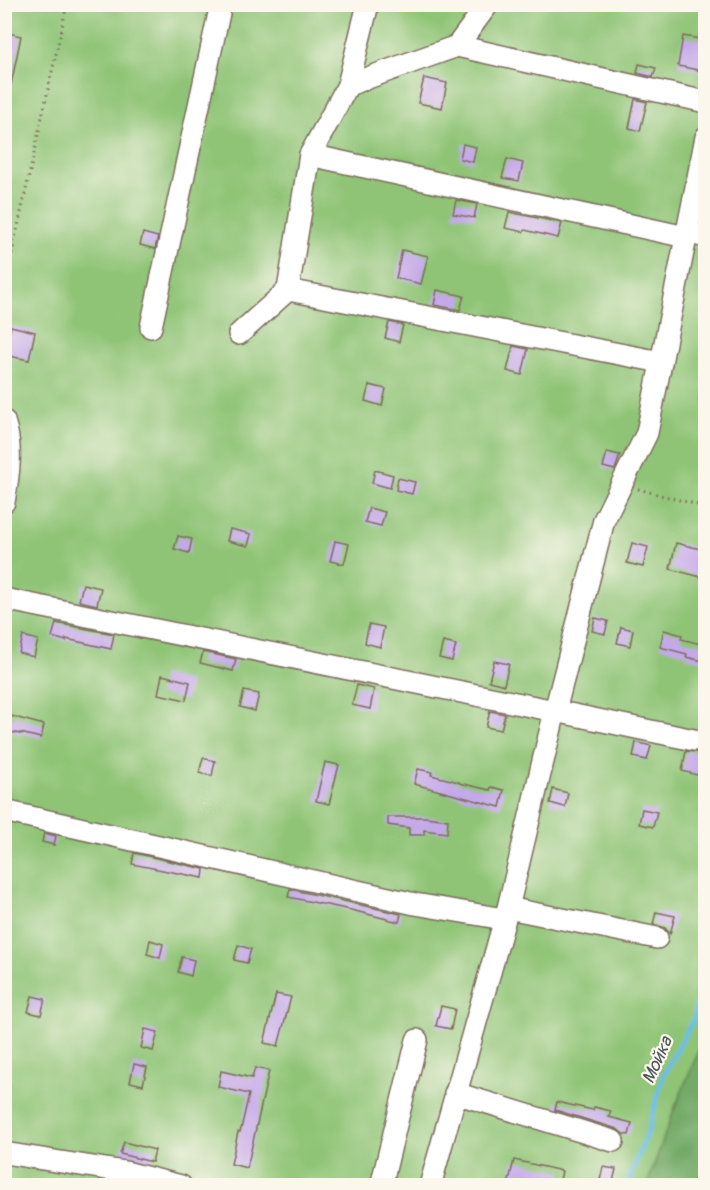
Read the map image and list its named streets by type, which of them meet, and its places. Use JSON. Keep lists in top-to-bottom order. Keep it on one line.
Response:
{"water":["Мойка"]}
